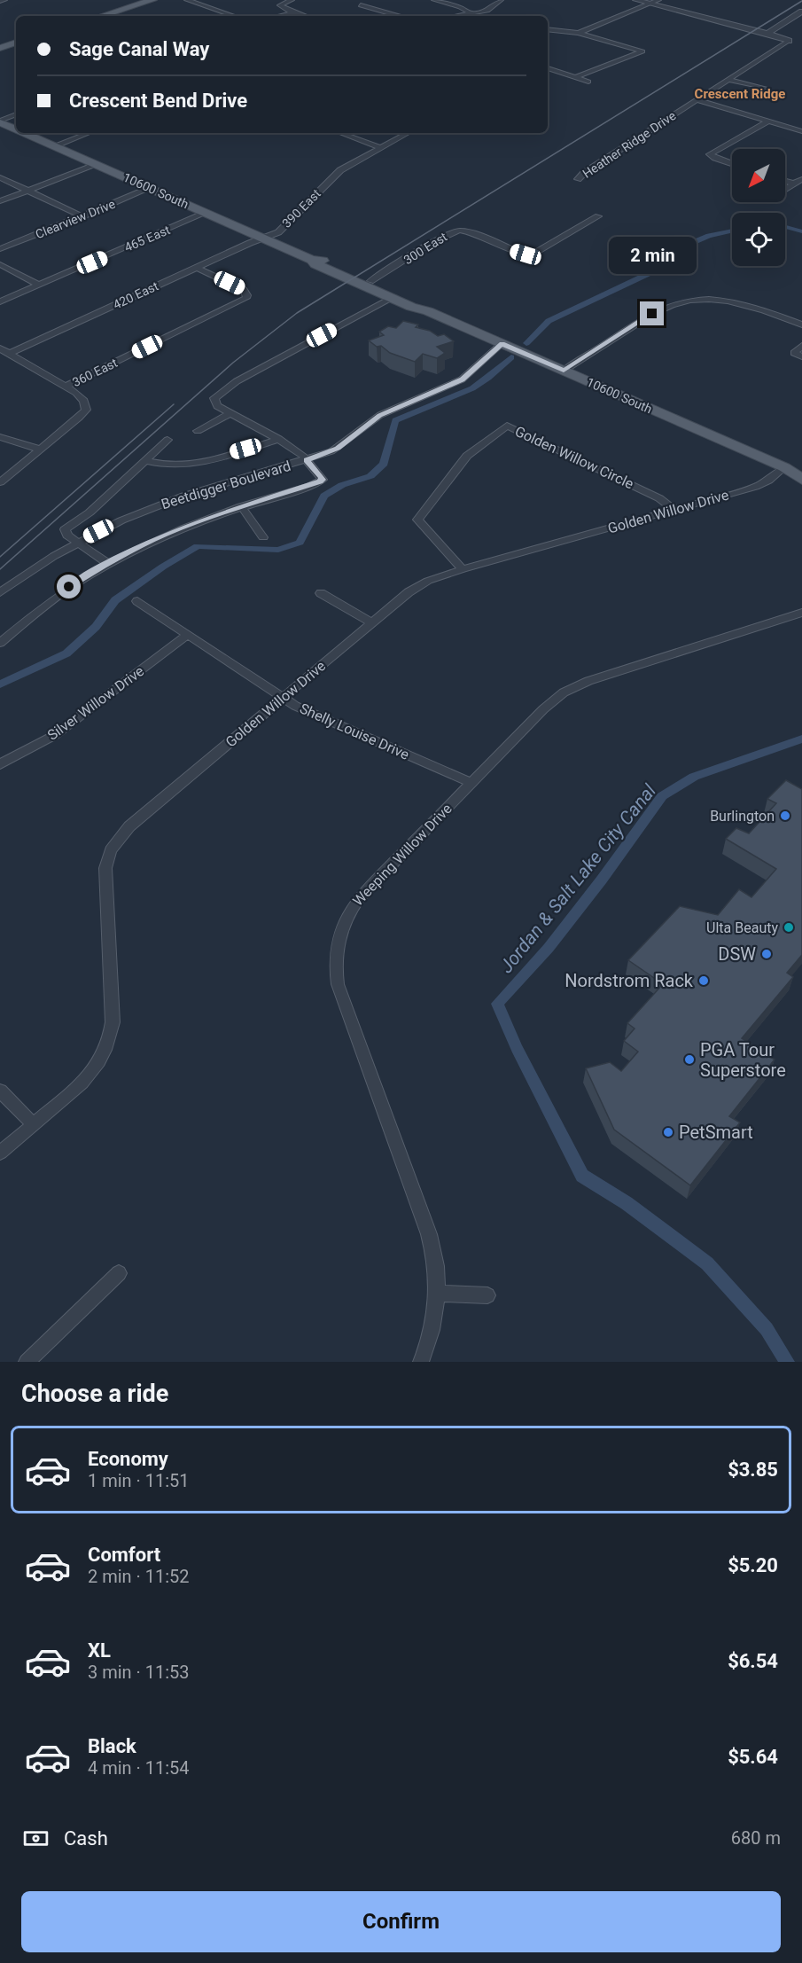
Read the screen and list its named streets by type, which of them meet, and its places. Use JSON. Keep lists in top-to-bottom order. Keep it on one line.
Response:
{"streets":{"main road":["10600 South"],"street":["Heather Ridge Drive","390 East","Clearview Drive","465 East","300 East","420 East","360 East","Golden Willow Circle","Beetdigger Boulevard","Golden Willow Drive","Silver Willow Drive","Shelly Louise Drive","Weeping Willow Drive"]},"crossings":[["10600 South","390 East"],["10600 South","Clearview Drive"],["10600 South","465 East"],["10600 South","300 East"],["10600 South","420 East"],["10600 South","Beetdigger Boulevard"],["10600 South","Golden Willow Drive"],["390 East","420 East"],["420 East","360 East"],["Golden Willow Circle","Golden Willow Drive"],["Golden Willow Drive","Shelly Louise Drive"],["Silver Willow Drive","Shelly Louise Drive"],["Shelly Louise Drive","Weeping Willow Drive"]],"districts":["Crescent Ridge"],"water":["Jordan & Salt Lake City Canal"],"places":["Burlington","Ulta Beauty","DSW","Nordstrom Rack","PGA Tour Superstore","PetSmart"],"north":"bottom left","page":{"banner":["Sage Canal Way","Crescent Bend Drive"],"bubble":"2 min","heading":"Choose a ride","list":[{"name":"Economy","note":"1 min · 11:51","value":"$3.85"},{"name":"Comfort","note":"2 min · 11:52","value":"$5.20"},{"name":"XL","note":"3 min · 11:53","value":"$6.54"},{"name":"Black","note":"4 min · 11:54","value":"$5.64"}],"pay":["Cash","680 m"],"buttons":"Confirm"}}
